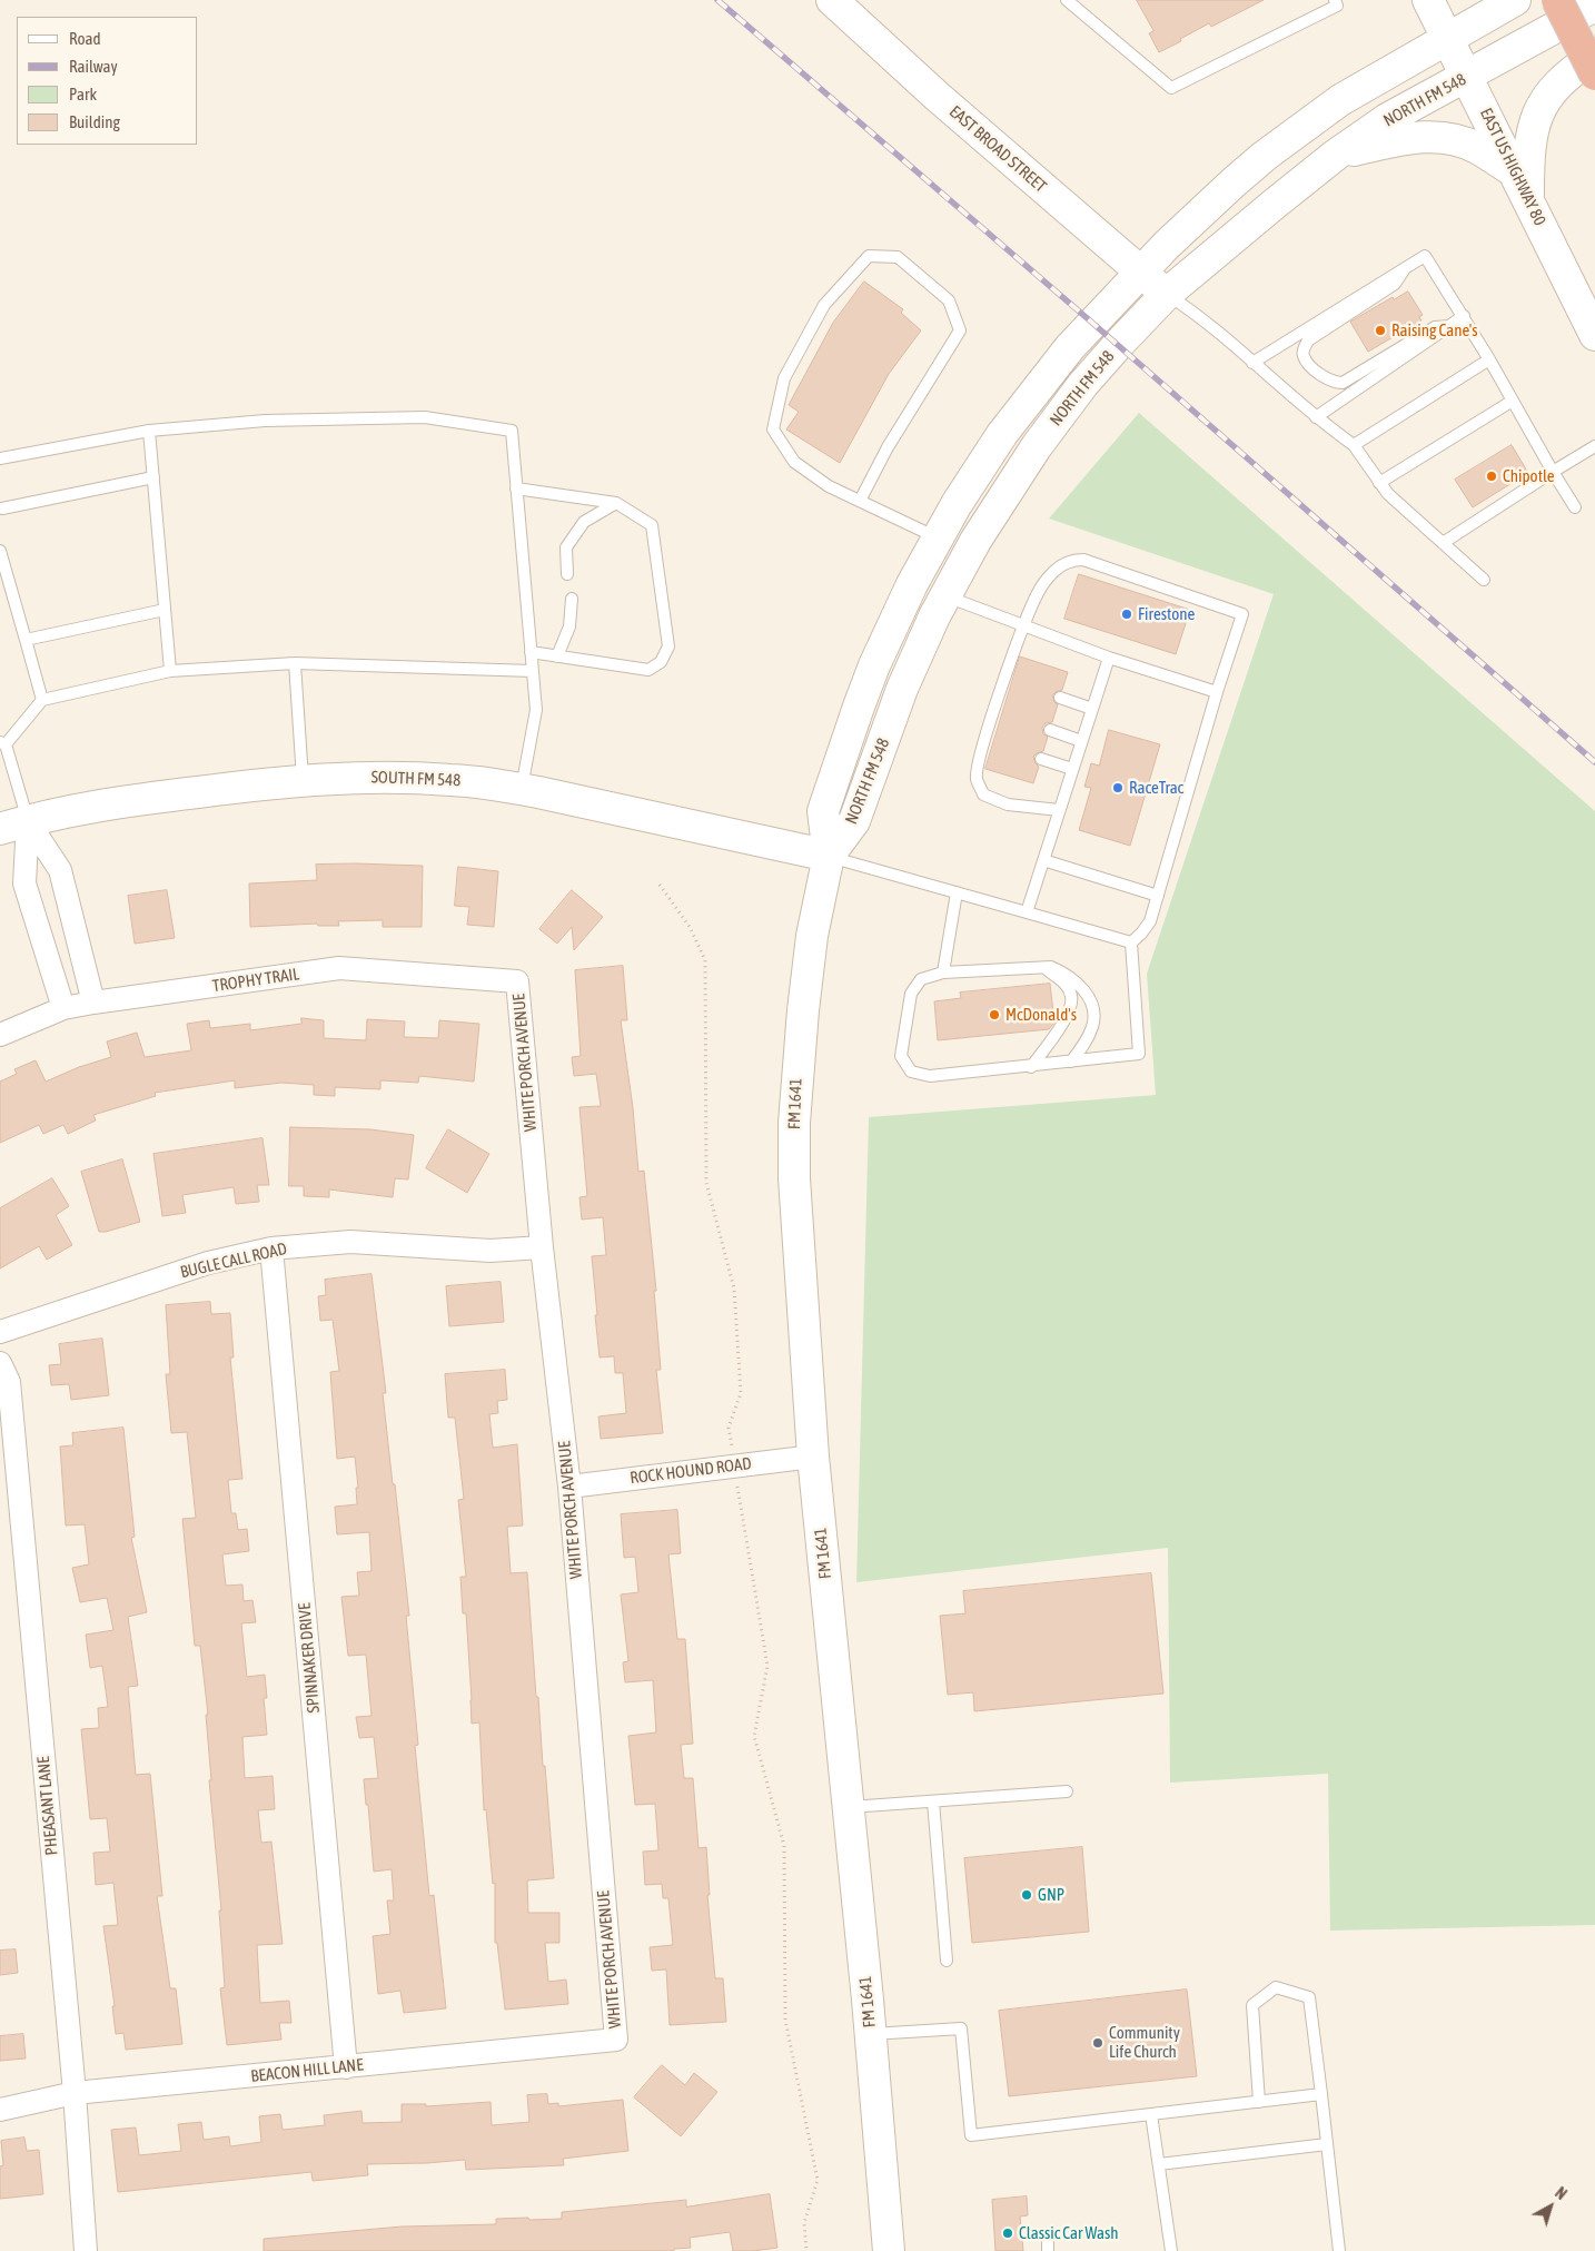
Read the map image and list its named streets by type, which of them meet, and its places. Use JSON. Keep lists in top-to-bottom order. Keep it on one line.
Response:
{"streets":{"main road":["NORTH FM 548","EAST BROAD STREET","EAST US HIGHWAY 80","SOUTH FM 548","FM 1641"],"street":["TROPHY TRAIL","WHITE PORCH AVENUE","BUGLE CALL ROAD","ROCK HOUND ROAD","SPINNAKER DRIVE","PHEASANT LANE","BEACON HILL LANE"]},"crossings":[["NORTH FM 548","EAST BROAD STREET"],["NORTH FM 548","EAST US HIGHWAY 80"],["NORTH FM 548","SOUTH FM 548"],["NORTH FM 548","FM 1641"],["SOUTH FM 548","FM 1641"],["TROPHY TRAIL","WHITE PORCH AVENUE"],["WHITE PORCH AVENUE","BUGLE CALL ROAD"],["WHITE PORCH AVENUE","ROCK HOUND ROAD"],["WHITE PORCH AVENUE","BEACON HILL LANE"],["FM 1641","ROCK HOUND ROAD"],["BUGLE CALL ROAD","SPINNAKER DRIVE"],["SPINNAKER DRIVE","BEACON HILL LANE"],["PHEASANT LANE","BEACON HILL LANE"]],"places":["Raising Cane's","Chipotle","Firestone","RaceTrac","McDonald's","GNP","Community Life Church","Classic Car Wash"],"legend":["Road","Railway","Park","Building"],"north":"top right"}
